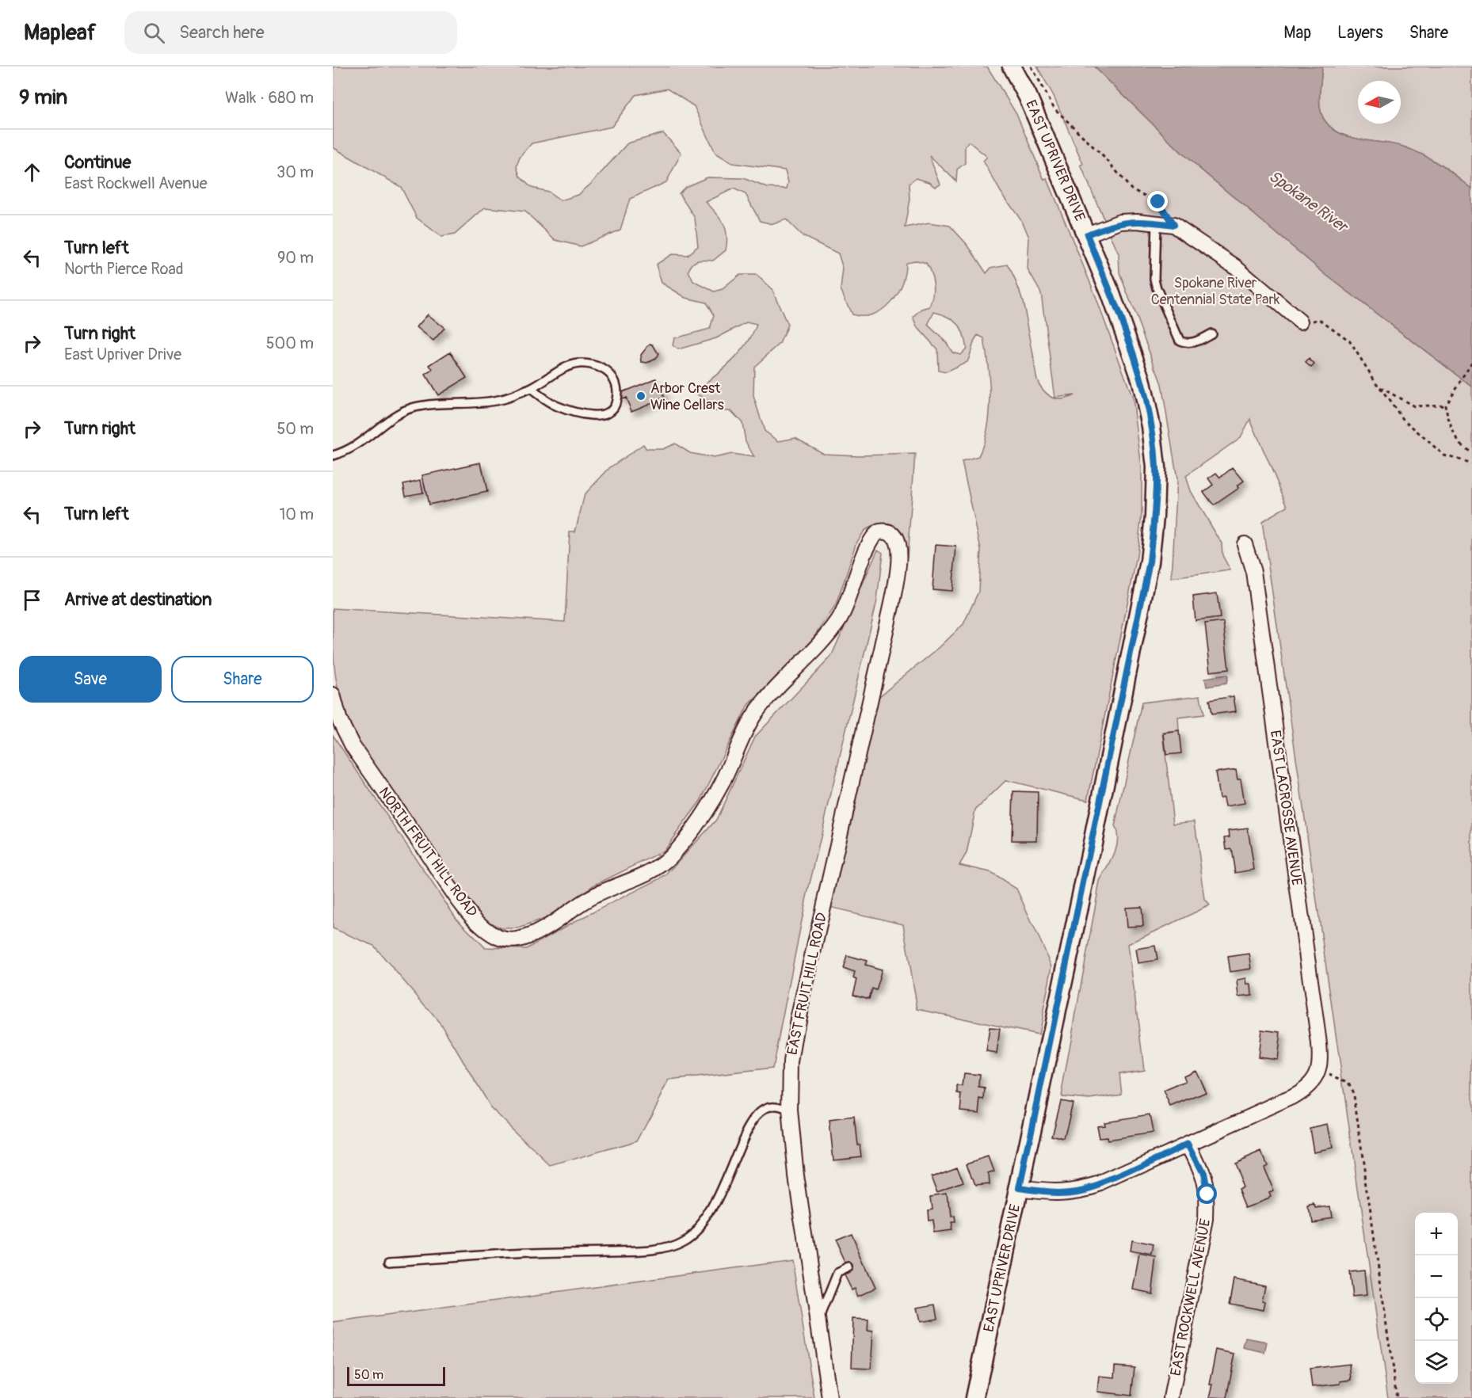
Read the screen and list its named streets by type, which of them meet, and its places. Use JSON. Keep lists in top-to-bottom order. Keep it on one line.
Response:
{"streets":{"street":["EAST UPRIVER DRIVE","EAST LACROSSE AVENUE","NORTH FRUIT HILL ROAD","EAST FRUIT HILL ROAD","EAST ROCKWELL AVENUE"]},"crossings":[["NORTH FRUIT HILL ROAD","EAST FRUIT HILL ROAD"]],"water":["Spokane River"],"parks":["Spokane River Centennial State Park"],"places":["Arbor Crest Wine Cellars"],"scale_bar":"50 m","north":"left","page":{"header":"Mapleaf","search":"Search here","nav":["Map","Layers","Share"],"heading":["9 min","Walk · 680 m"],"list":[["Continue","East Rockwell Avenue","30 m"],["Turn left","North Pierce Road","90 m"],["Turn right","East Upriver Drive","500 m"],["Turn right","50 m"],["Turn left","10 m"],"Arrive at destination"],"buttons":["Save","Share"],"map_buttons":["+","−"],"scale":"50 m"}}
